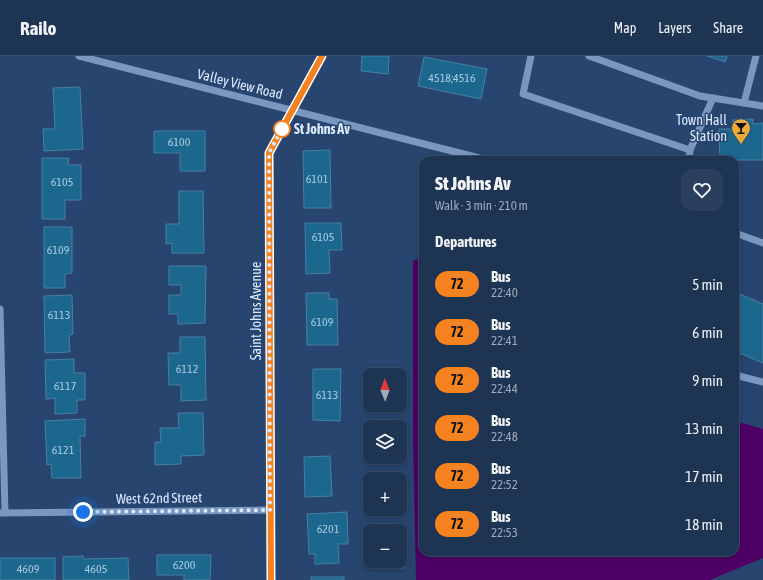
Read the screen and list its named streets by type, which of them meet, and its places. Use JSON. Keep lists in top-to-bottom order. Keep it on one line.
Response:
{"streets":{"street":["Valley View Road","Saint Johns Avenue","West 62nd Street"]},"crossings":[["Valley View Road","Saint Johns Avenue"],["Saint Johns Avenue","West 62nd Street"]],"places":{"other":["St Johns Av"],"bar":["Town Hall Station"]},"lines":["bus line 72"],"house_numbers":["4518;4516","6100","6101","6105","6105","6109","6113","6109","6112","6117","6113","6121","6201","6200","4609","4605"],"north":"top","page":{"header":"Railo","nav":["Map","Layers","Share"],"heading":[["St Johns Av","Walk · 3 min · 210 m"],"Departures"],"list":[{"mark":"72","name":"Bus","note":"22:40","value":"5 min"},{"mark":"72","name":"Bus","note":"22:41","value":"6 min"},{"mark":"72","name":"Bus","note":"22:44","value":"9 min"},{"mark":"72","name":"Bus","note":"22:48","value":"13 min"},{"mark":"72","name":"Bus","note":"22:52","value":"17 min"},{"mark":"72","name":"Bus","note":"22:53","value":"18 min"}],"map_buttons":["+","−"]}}
